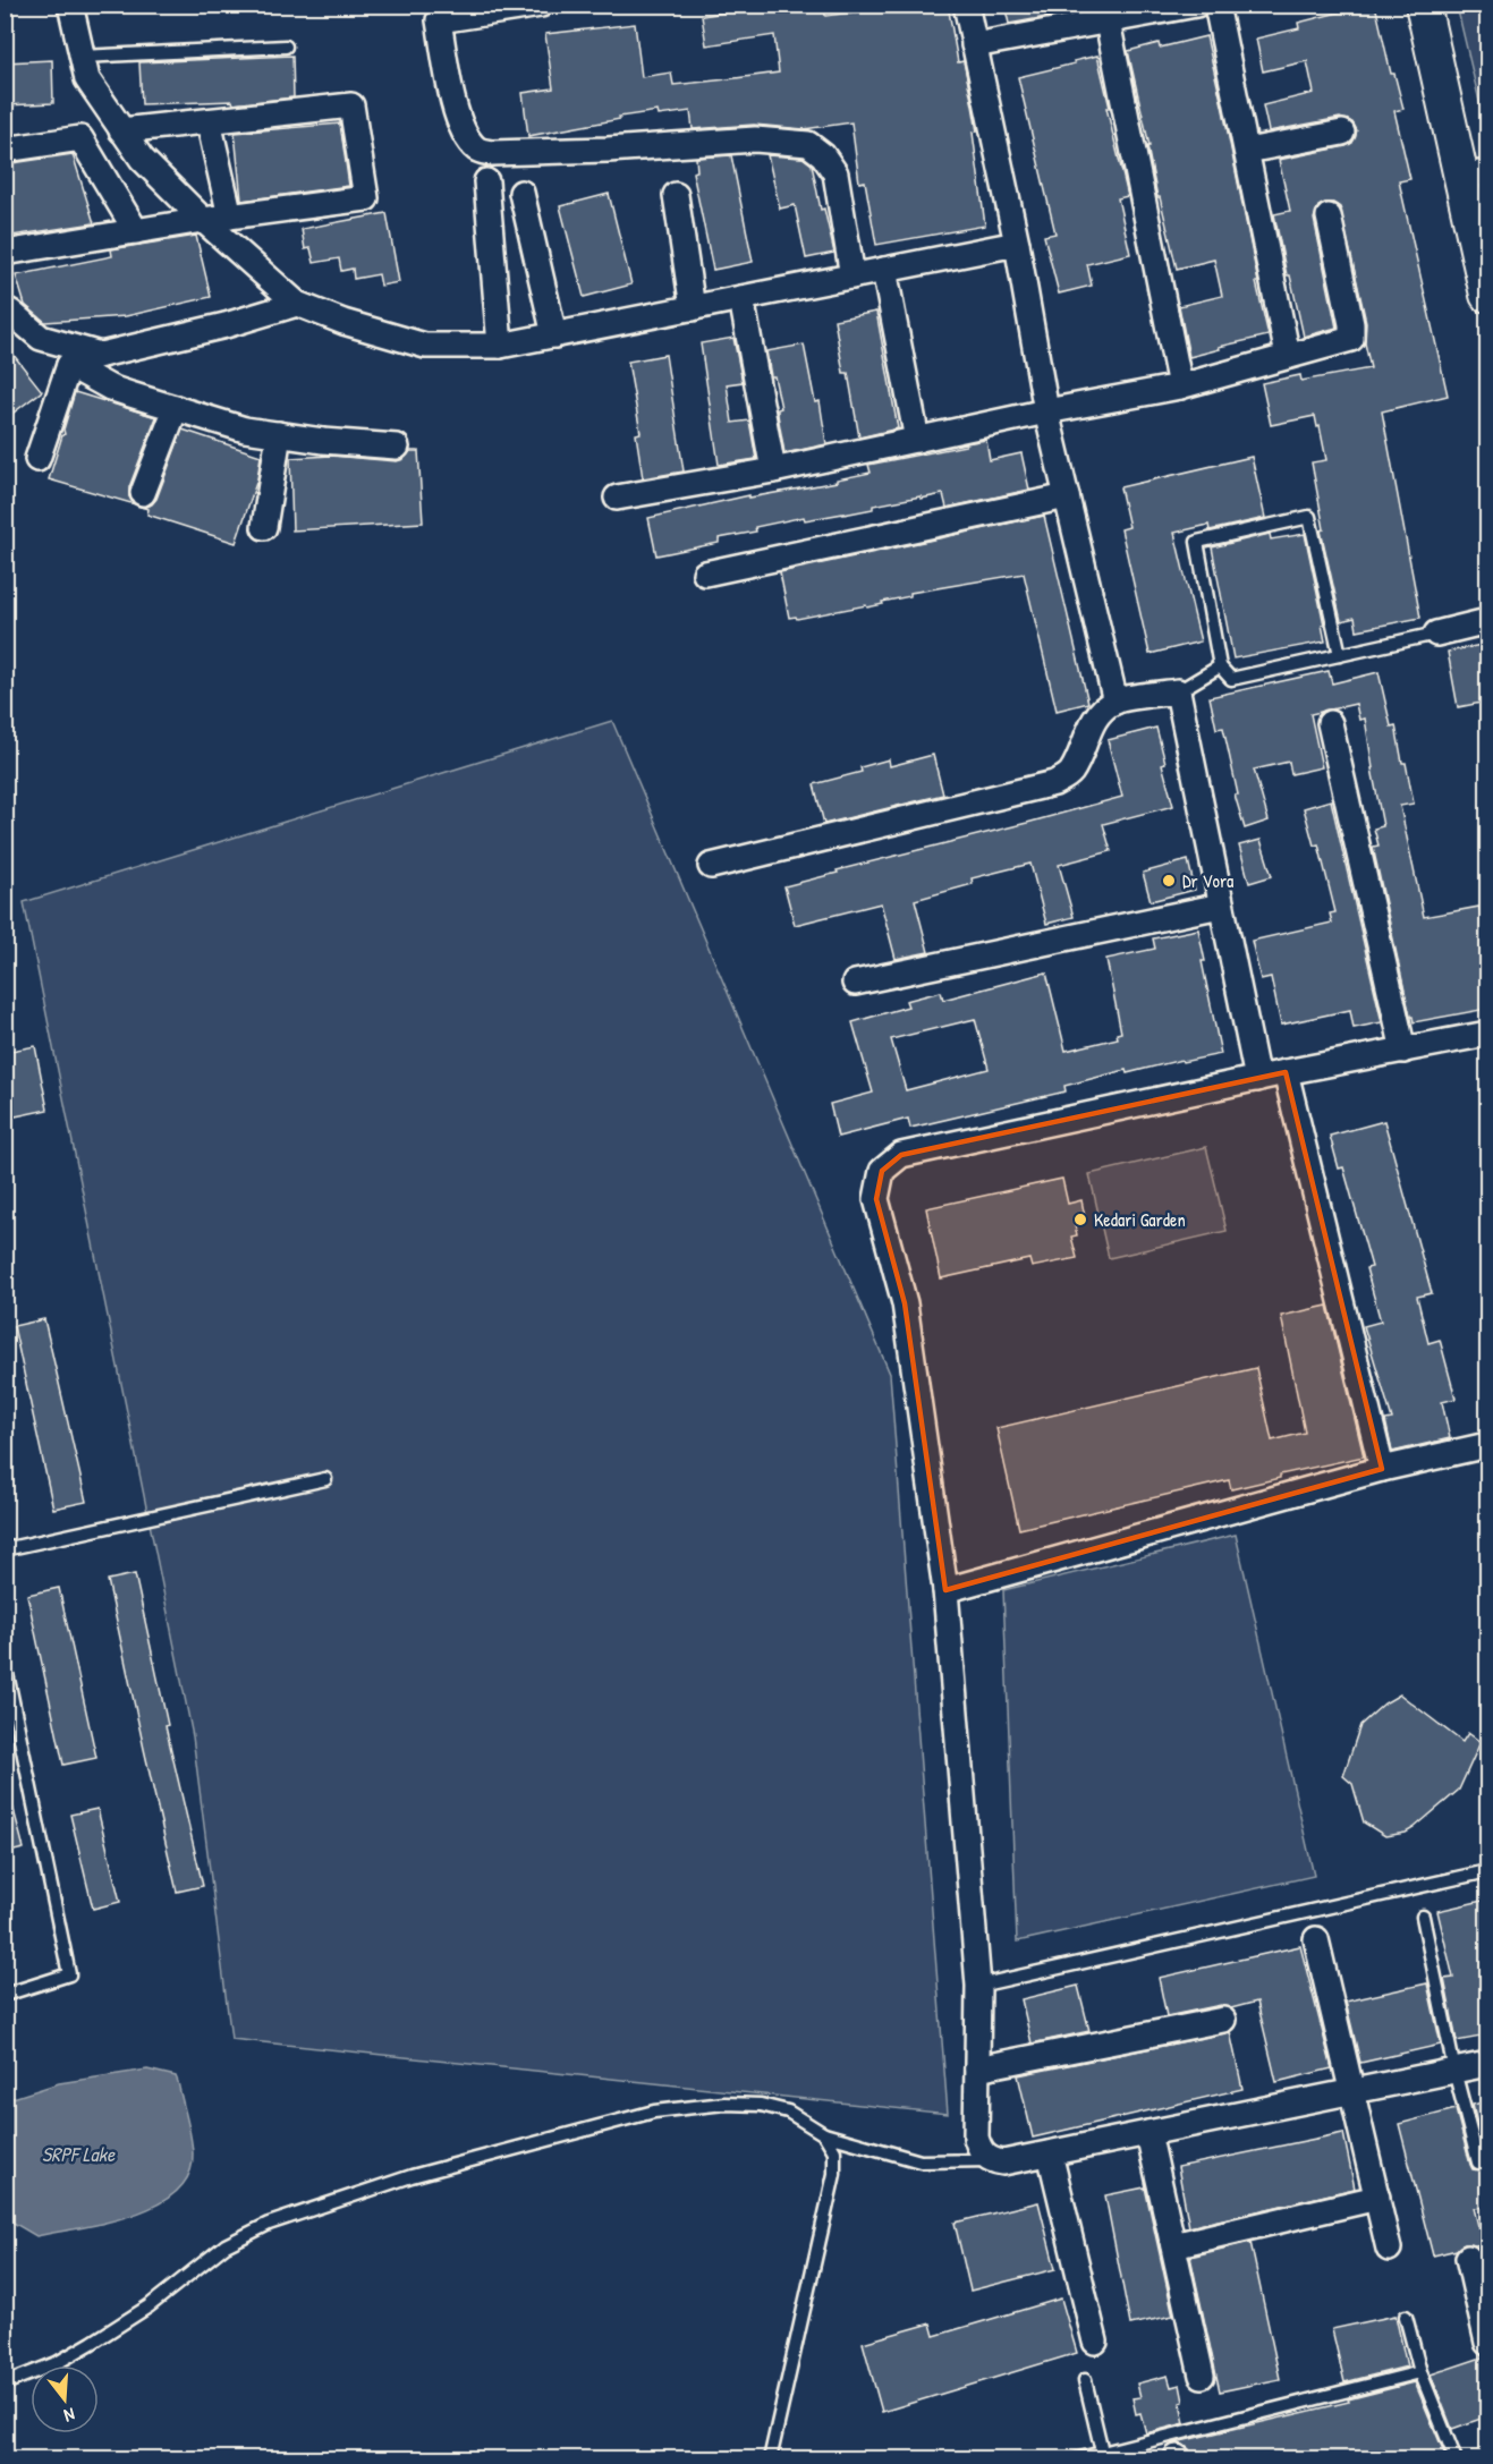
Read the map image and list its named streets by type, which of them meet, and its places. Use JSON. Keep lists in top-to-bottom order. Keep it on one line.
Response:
{"water":["SRPF Lake"],"places":["Dr Vora","Kedari Garden"],"north":"bottom"}
